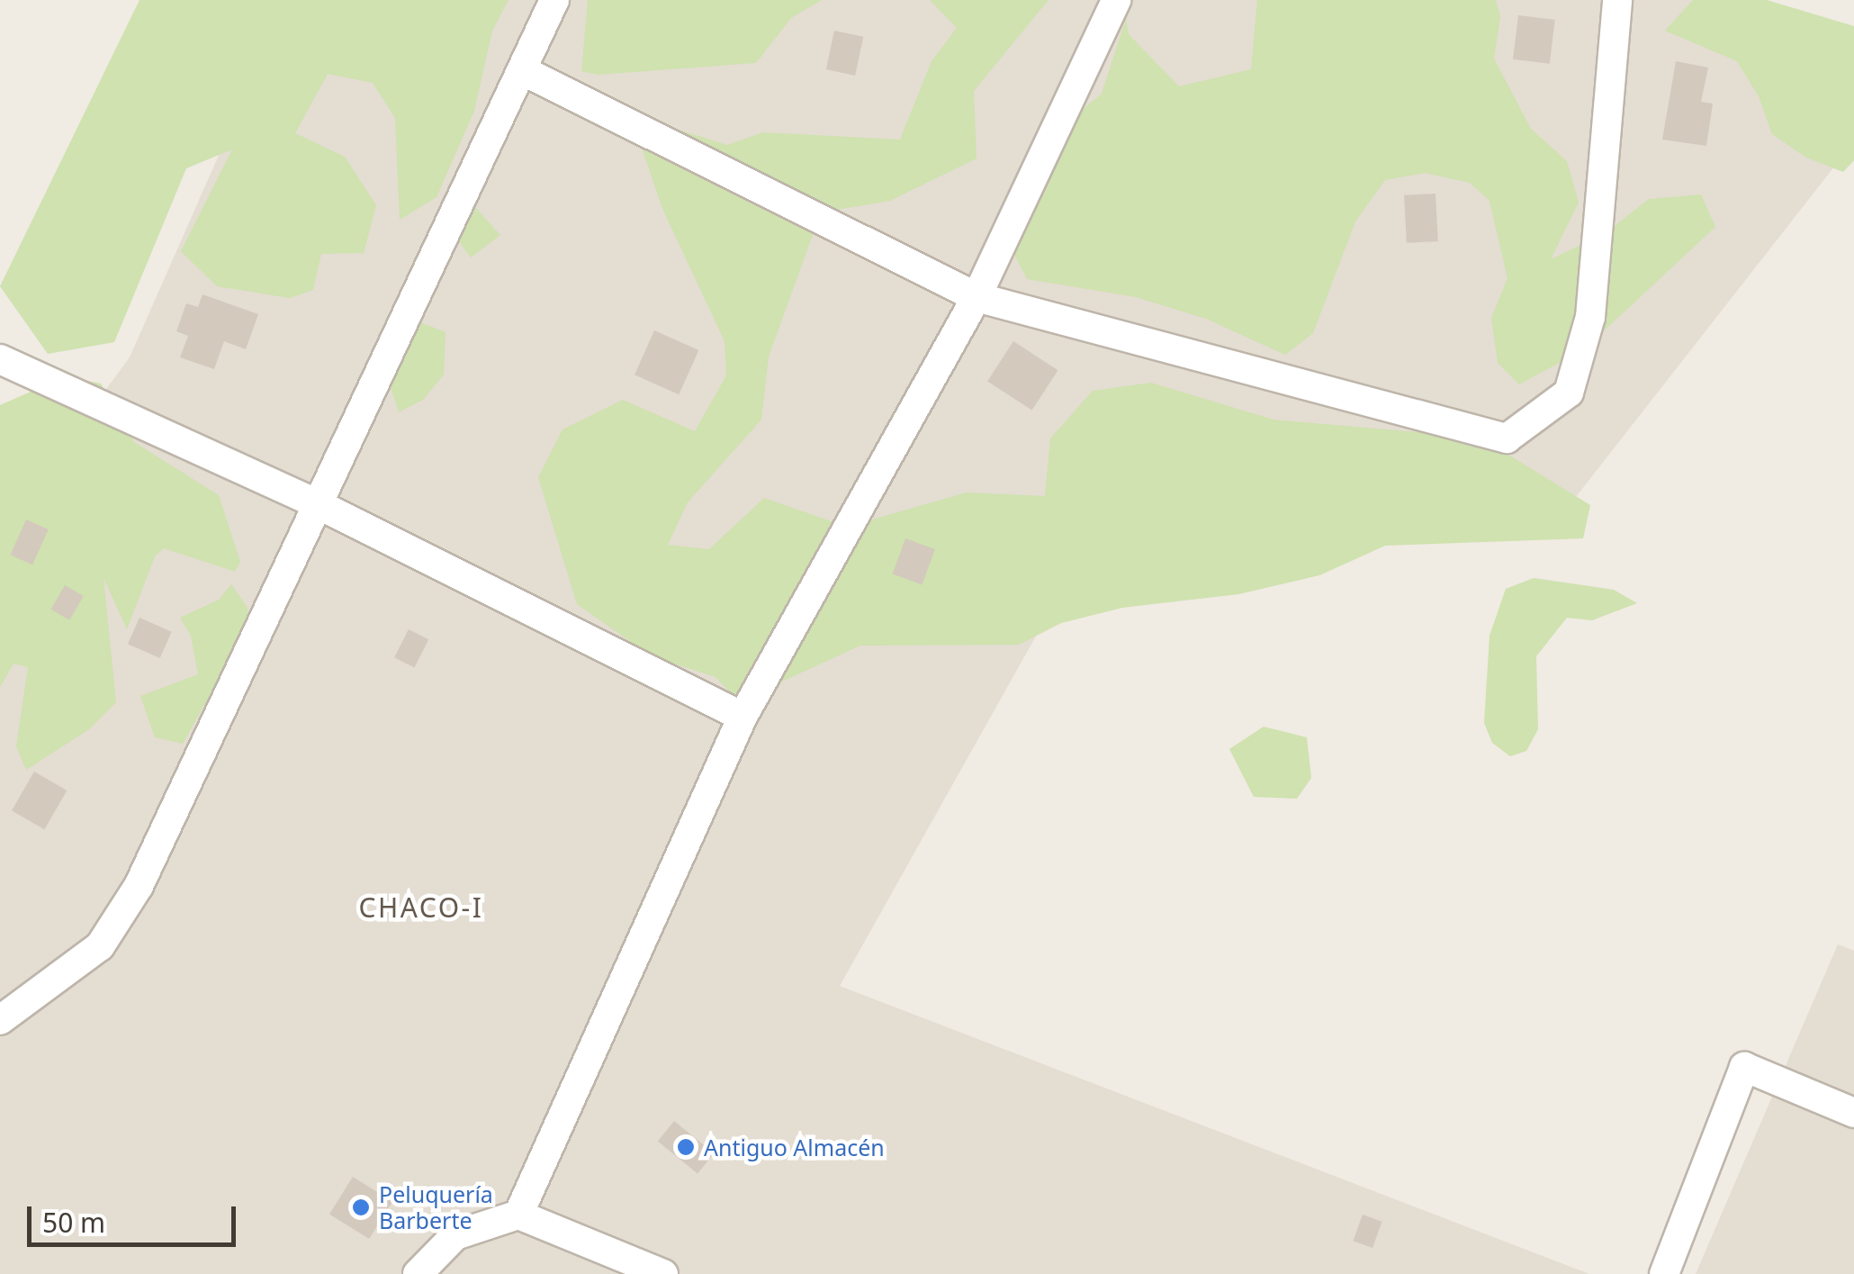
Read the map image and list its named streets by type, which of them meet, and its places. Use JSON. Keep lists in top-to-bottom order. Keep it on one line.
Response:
{"districts":["CHACO-I"],"places":["Antiguo Almacén","Peluquería Barberte"],"scale_bar":"50 m"}
